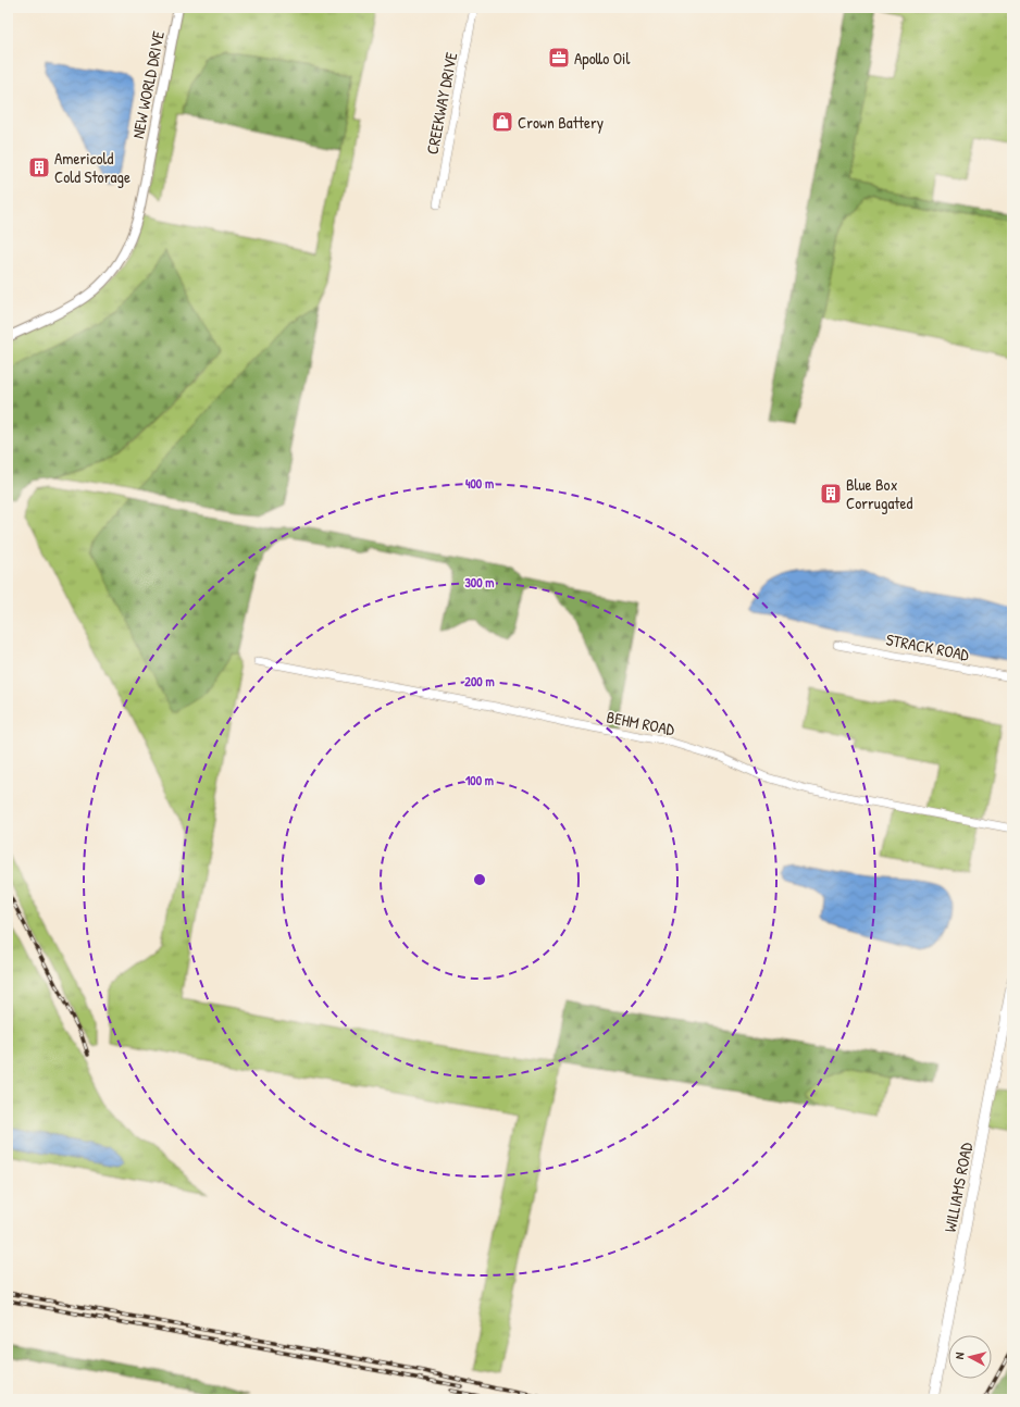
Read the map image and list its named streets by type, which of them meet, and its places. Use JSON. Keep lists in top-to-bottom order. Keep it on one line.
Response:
{"streets":{"main road":["WILLIAMS ROAD"],"street":["NEW WORLD DRIVE","CREEKWAY DRIVE","STRACK ROAD","BEHM ROAD"]},"places":{"office":["Apollo Oil"],"shop":["Crown Battery"],"building":["Americold Cold Storage","Blue Box Corrugated"]},"north":"left","rings":["400 m","300 m","200 m","100 m"]}
